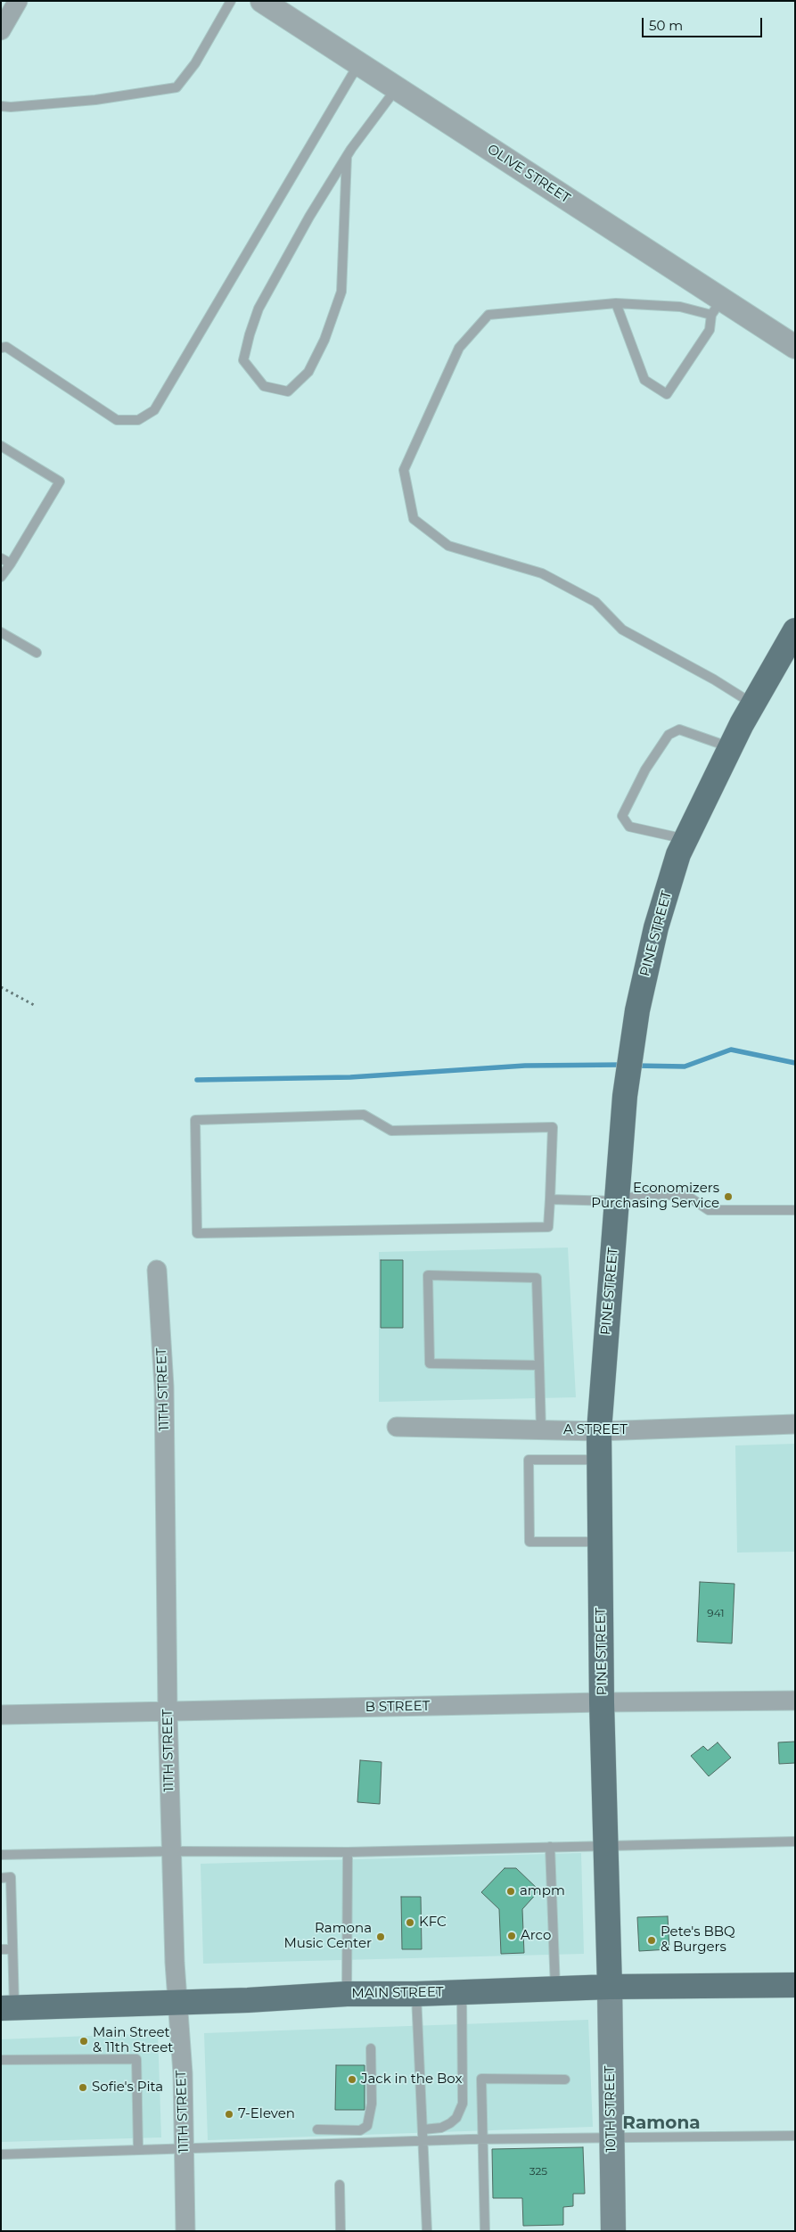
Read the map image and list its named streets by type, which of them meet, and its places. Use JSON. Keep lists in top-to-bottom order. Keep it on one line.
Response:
{"streets":{"main road":["PINE STREET","MAIN STREET","10TH STREET"],"street":["OLIVE STREET","11TH STREET","A STREET","B STREET"]},"crossings":[["PINE STREET","A STREET"],["PINE STREET","B STREET"],["PINE STREET","MAIN STREET"],["PINE STREET","10TH STREET"],["11TH STREET","B STREET"],["11TH STREET","MAIN STREET"],["MAIN STREET","10TH STREET"]],"districts":["Ramona"],"places":["Economizers Purchasing Service","ampm","KFC","Arco","Ramona Music Center","Pete's BBQ & Burgers","Main Street & 11th Street","Jack in the Box","Sofie's Pita","7-Eleven"],"house_numbers":["941","325"],"scale_bar":"50 m"}
